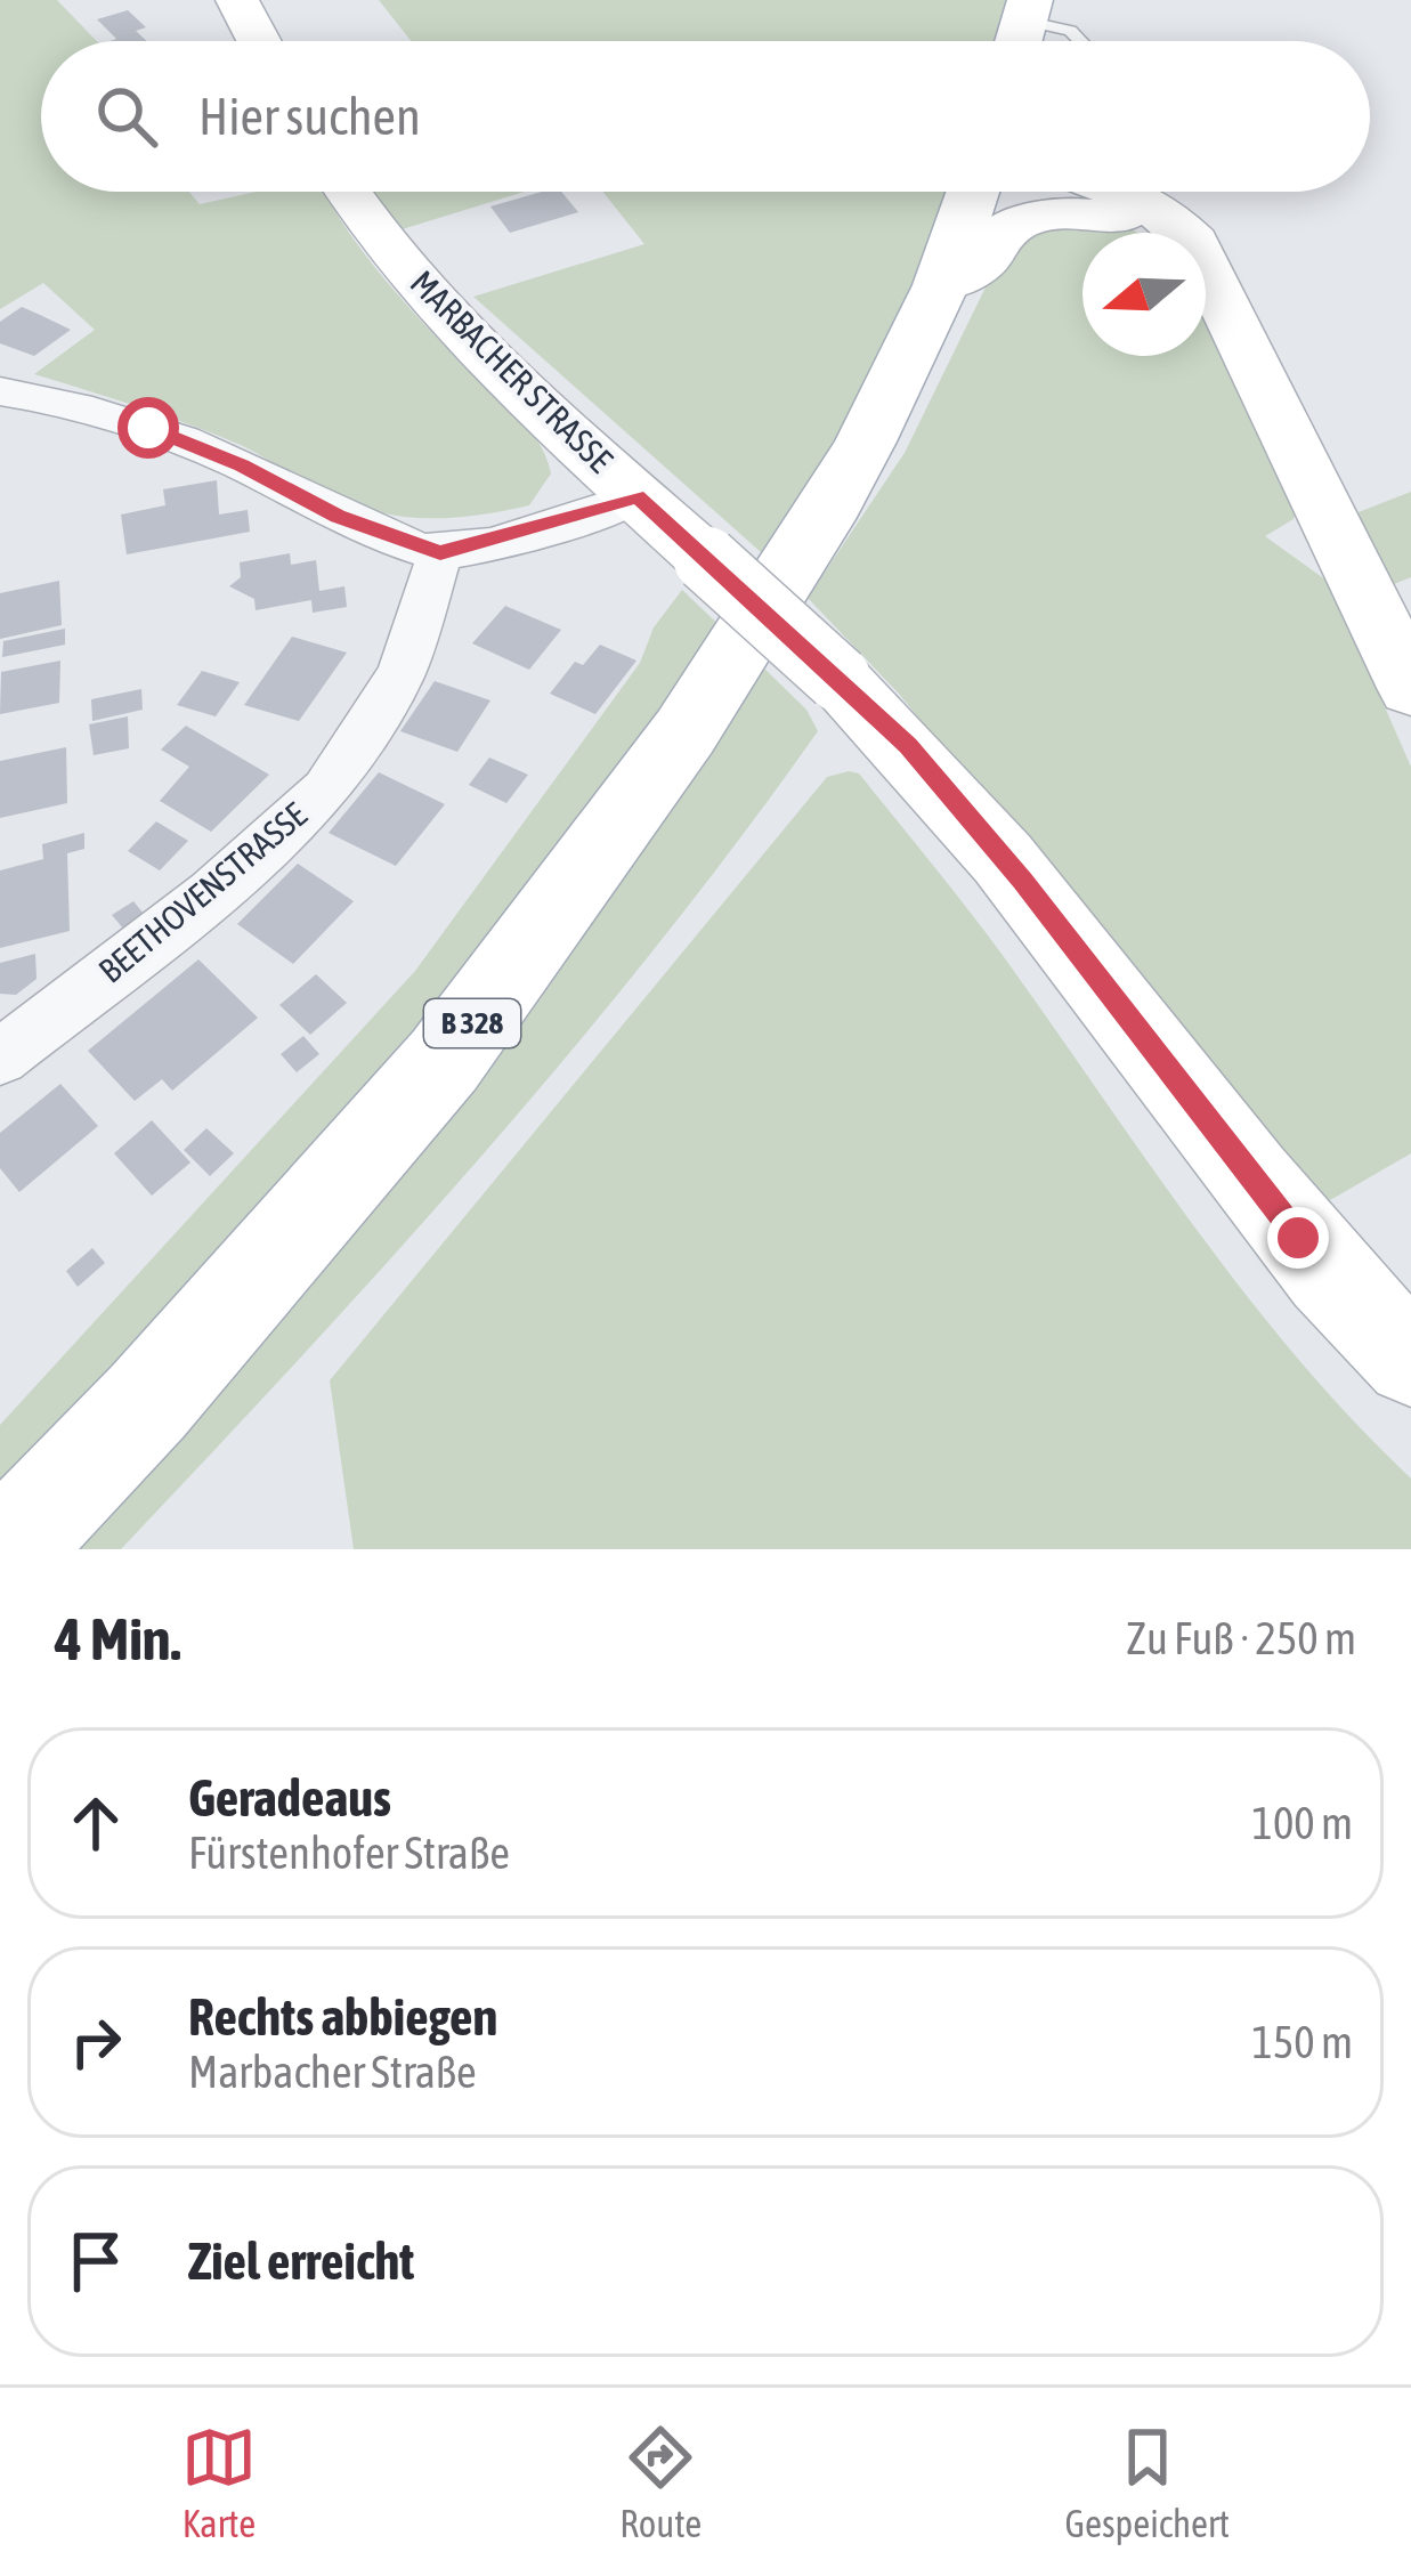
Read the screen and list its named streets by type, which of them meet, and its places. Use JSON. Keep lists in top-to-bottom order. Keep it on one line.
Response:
{"streets":{"main road":["B 328"],"street":["MARBACHER STRASSE","BEETHOVENSTRASSE"]},"north":"left","page":{"search":"Hier suchen","heading":["4 Min.","Zu Fuß · 250 m"],"list":[["Geradeaus","Fürstenhofer Straße","100 m"],["Rechts abbiegen","Marbacher Straße","150 m"],"Ziel erreicht"],"nav":["Karte","Route","Gespeichert"]}}
